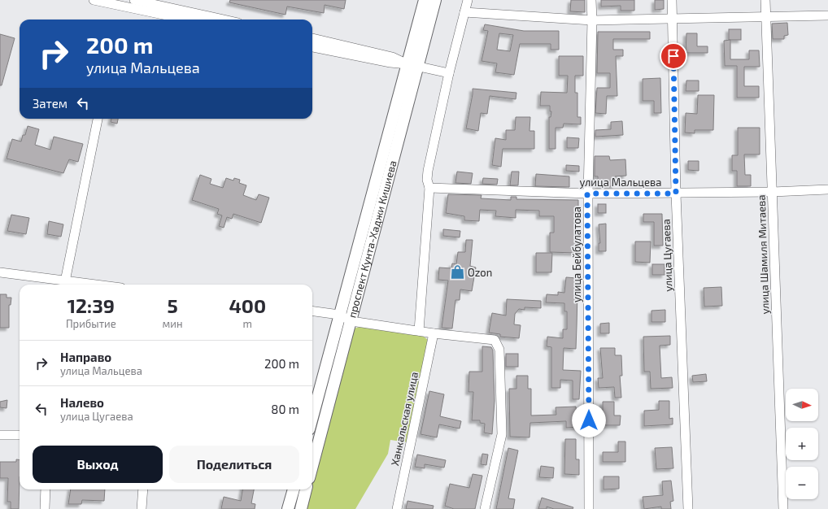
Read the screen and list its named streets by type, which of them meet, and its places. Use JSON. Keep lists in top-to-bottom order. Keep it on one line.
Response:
{"streets":{"main road":["проспект Кунта-Хаджи Кишиева"],"street":["улица Мальцева","улица Бейбулатова","улица Шамиля Митаева","улица Цугаева","Ханкальская улица"]},"crossings":[["улица Мальцева","улица Бейбулатова"],["улица Мальцева","улица Шамиля Митаева"],["улица Мальцева","улица Цугаева"]],"places":{"shop":["Ozon"]},"north":"right","page":{"turn":["200 m","улица Мальцева"],"then":"Затем","eta":["12:39","Прибытие","5","мин","400","m"],"list":[{"name":"Направо","note":"улица Мальцева","value":"200 m"},{"name":"Налево","note":"улица Цугаева","value":"80 m"}],"map_buttons":["+","−"],"buttons":["Выход","Поделиться"]}}
